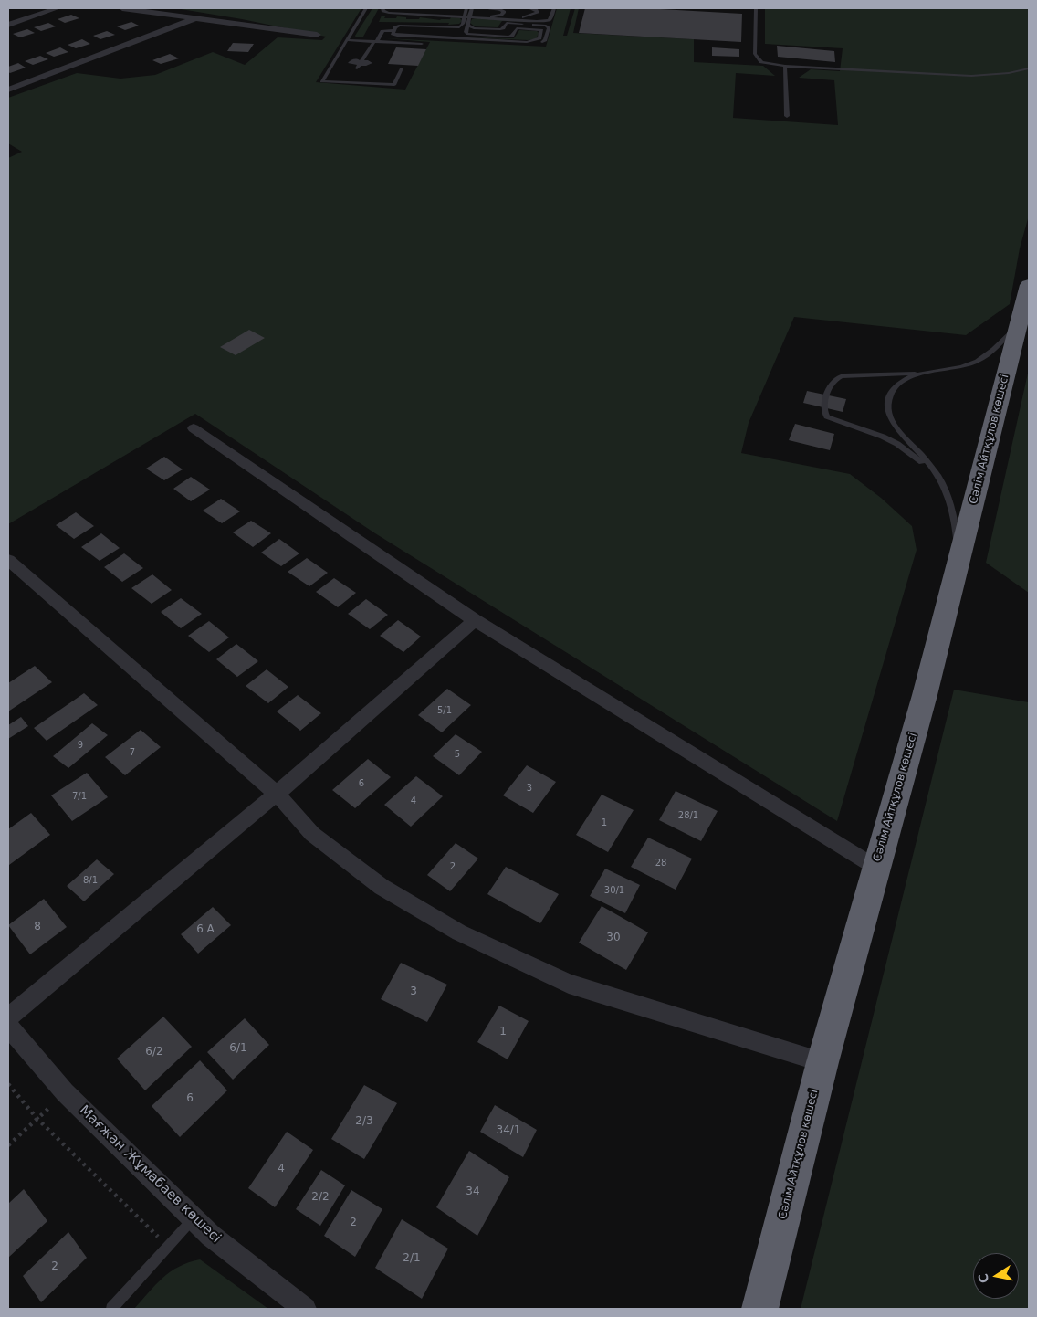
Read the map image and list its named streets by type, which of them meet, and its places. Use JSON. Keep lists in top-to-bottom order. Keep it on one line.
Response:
{"streets":{"highway":["Сәлім Айтқұлов көшесі"],"street":["Мағжан Жұмабаев көшесі"]},"house_numbers":["5/1","9","7","5","6","3","7/1","4","28/1","1","28","2","8/1","30/1","8","6 А","30","3","1","6/1","6/2","6","2/3","34/1","4","34","2/2","2","2/1","2"],"north":"left"}
